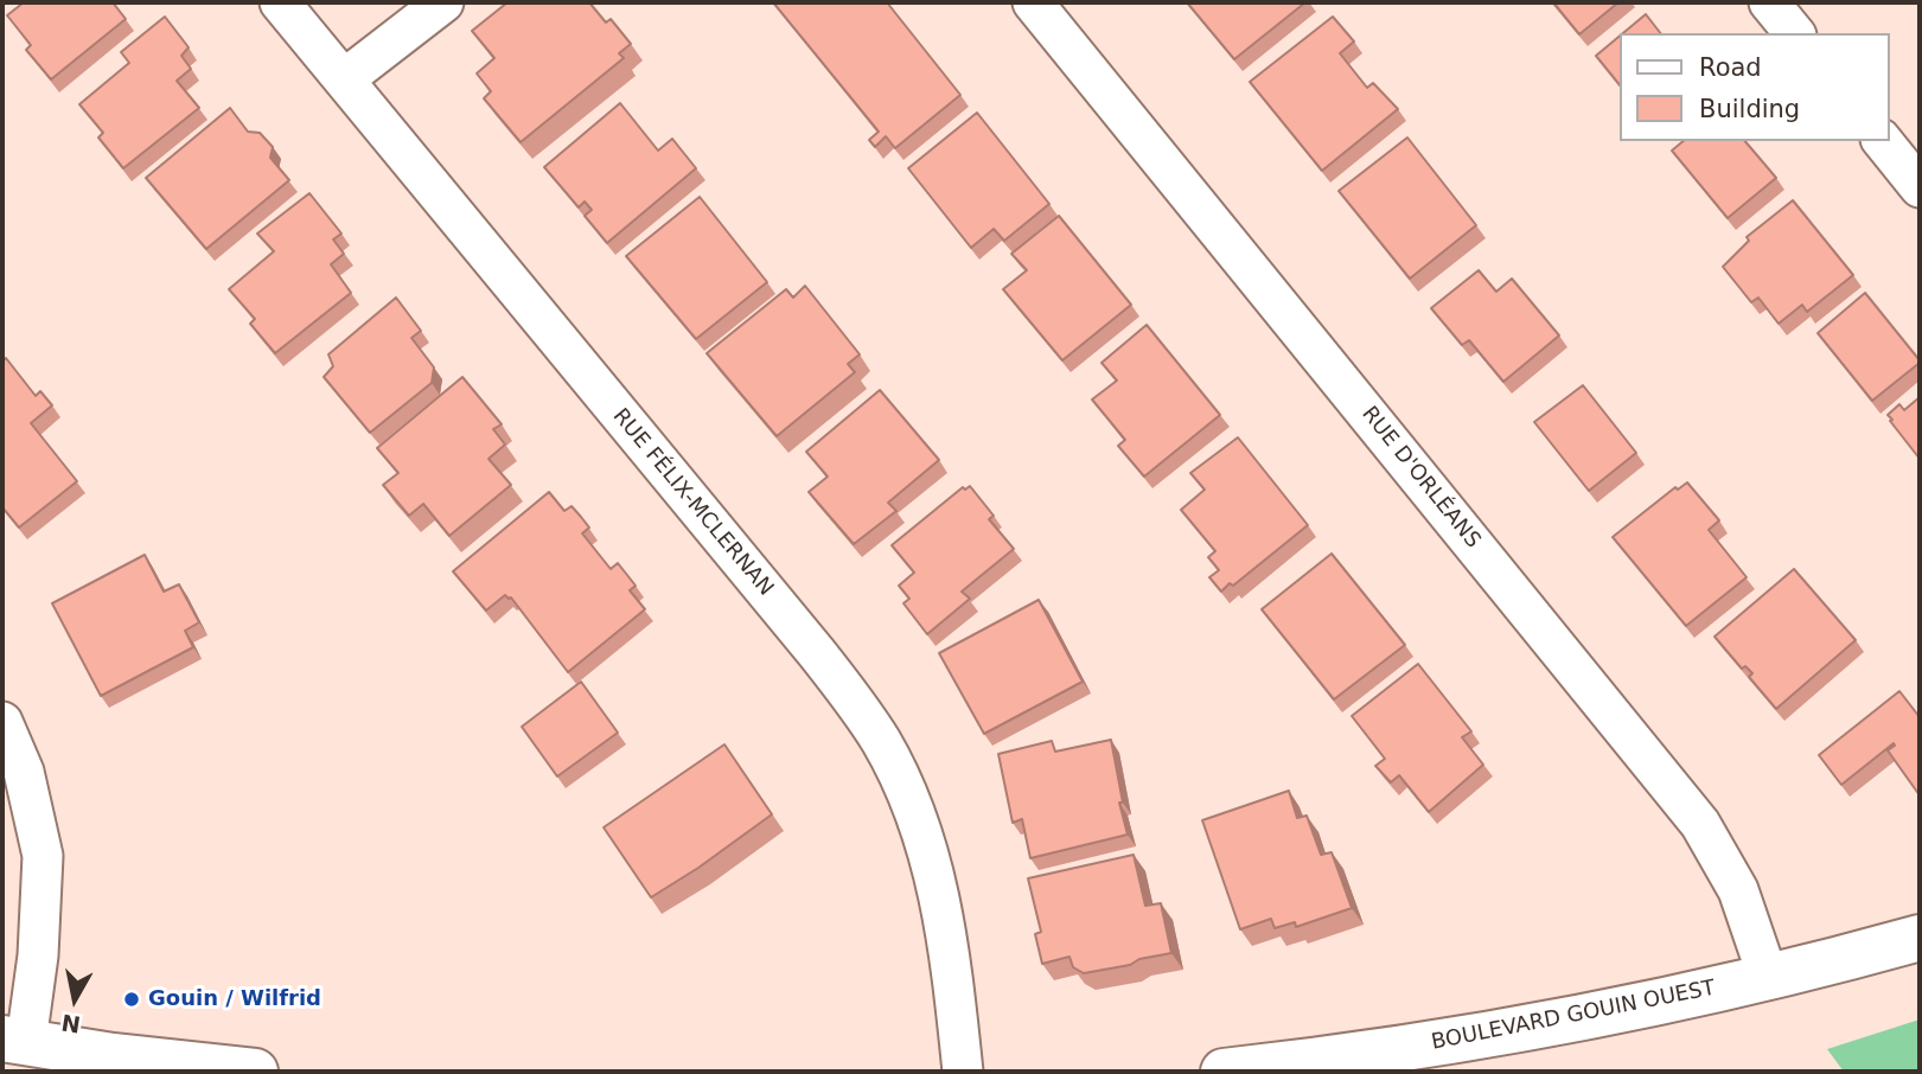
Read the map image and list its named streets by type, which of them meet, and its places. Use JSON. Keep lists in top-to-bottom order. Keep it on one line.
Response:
{"streets":{"main road":["BOULEVARD GOUIN OUEST"],"street":["RUE D'ORLÉANS","RUE FÉLIX-MCLERNAN"]},"crossings":[["RUE D'ORLÉANS","BOULEVARD GOUIN OUEST"]],"places":["Gouin / Wilfrid"],"legend":["Road","Building"],"north":"bottom"}
